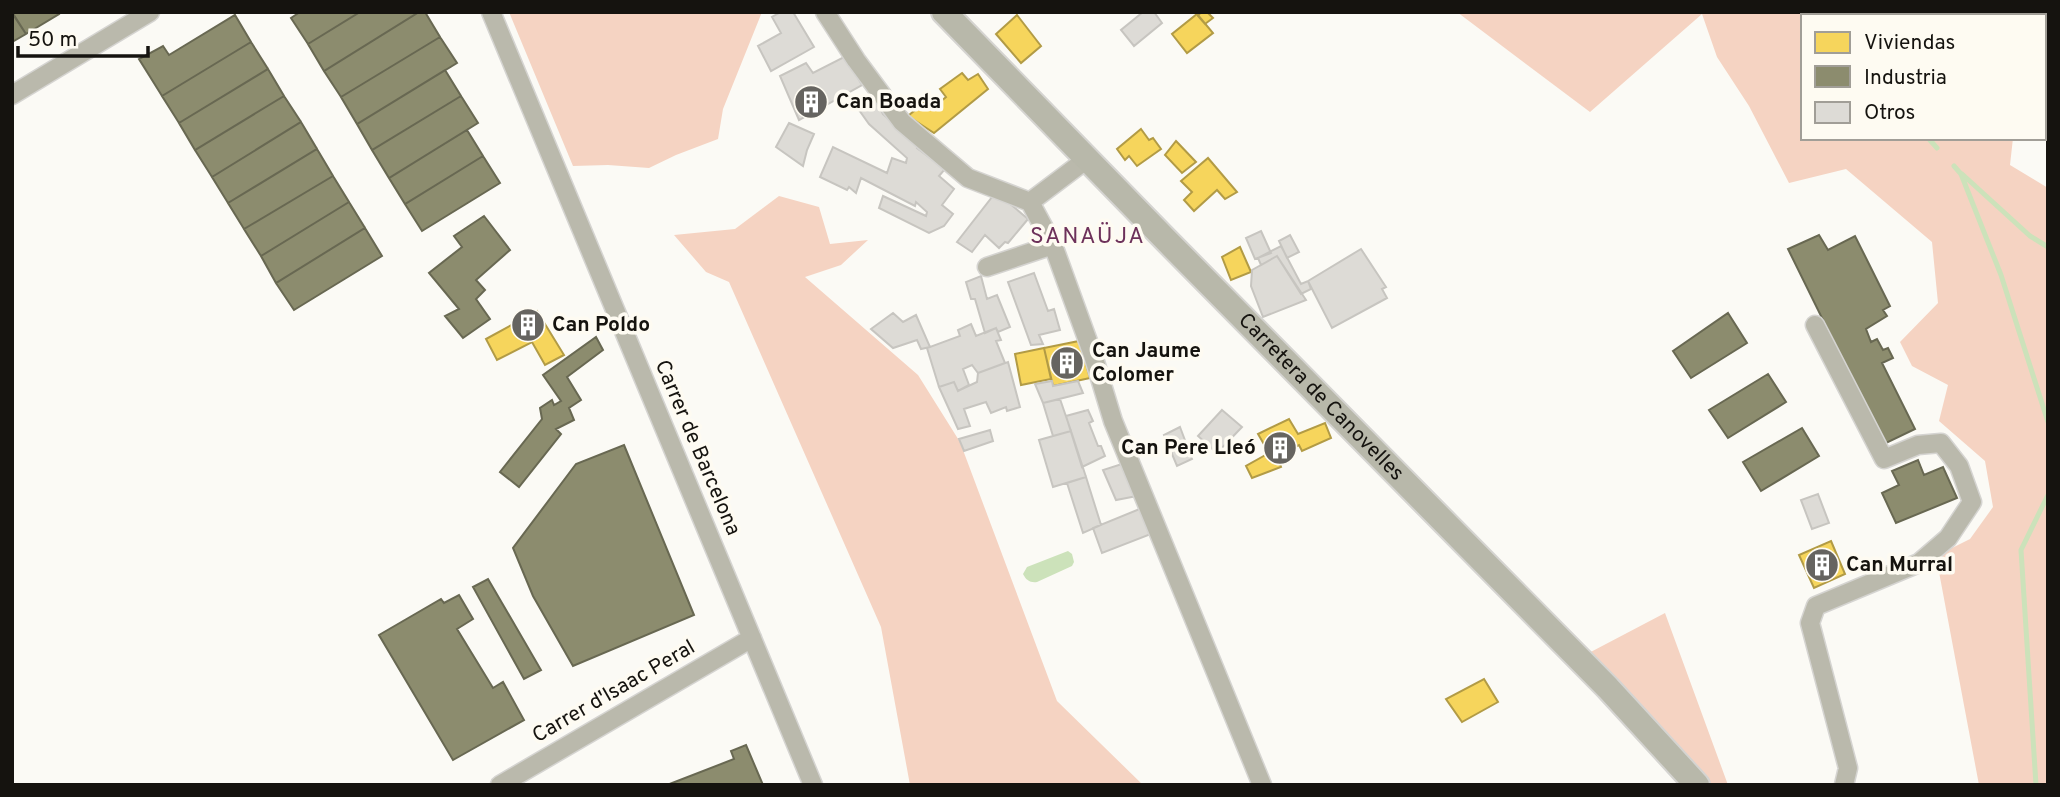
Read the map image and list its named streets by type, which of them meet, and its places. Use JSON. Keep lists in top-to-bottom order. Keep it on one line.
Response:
{"streets":{"street":["Carretera de Canovelles","Carrer de Barcelona","Carrer d'Isaac Peral"]},"crossings":[["Carrer de Barcelona","Carrer d'Isaac Peral"]],"districts":["SANAÜJA"],"places":{"building":["Can Boada","Can Poldo","Can Jaume Colomer","Can Pere Lleó","Can Murral"]},"legend":["Viviendas","Industria","Otros"],"scale_bar":"50 m"}
